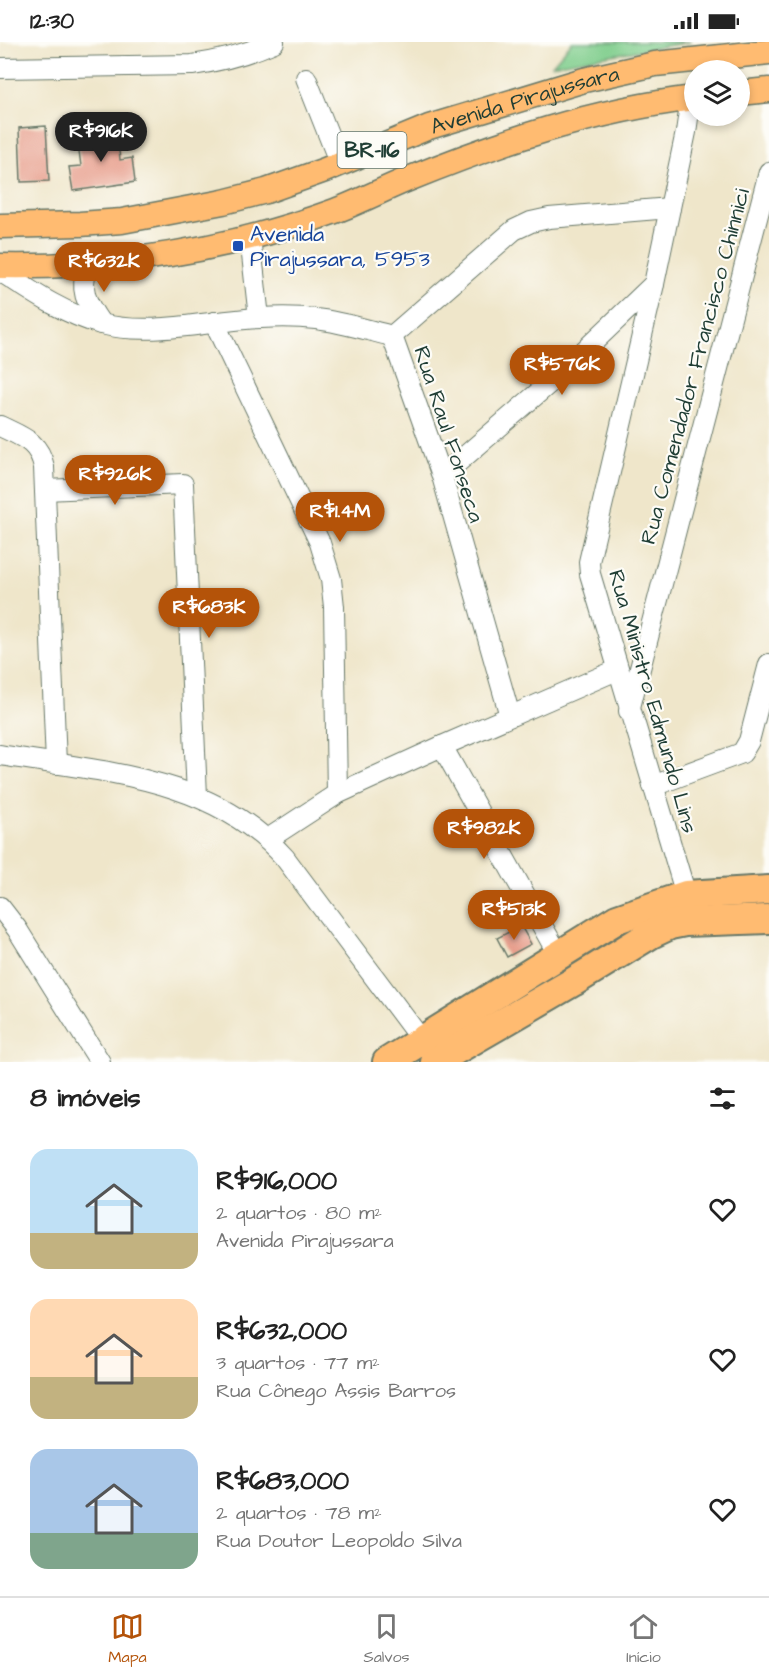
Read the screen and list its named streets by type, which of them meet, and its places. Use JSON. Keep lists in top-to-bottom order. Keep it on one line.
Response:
{"streets":{"main road":["Avenida Pirajussara","BR-116"],"street":["Rua Comendador Francisco Chinnici","Rua Raul Fonseca","Rua Ministro Edmundo Lins"]},"crossings":[["Avenida Pirajussara","BR-116"],["Rua Comendador Francisco Chinnici","Rua Ministro Edmundo Lins"],["Rua Raul Fonseca","Rua Ministro Edmundo Lins"]],"places":{"transit":["Avenida Pirajussara, 5953"]},"page":{"status":"12:30","price":["R$916K","R$632K","R$576K","R$926K","R$1.4M","R$683K","R$982K","R$513K"],"heading":"8 imóveis","list":[{"name":"R$916,000","note":"2 quartos · 80 m² · Avenida Pirajussara"},{"name":"R$632,000","note":"3 quartos · 77 m² · Rua Cônego Assis Barros"},{"name":"R$683,000","note":"2 quartos · 78 m² · Rua Doutor Leopoldo Silva"}],"tabs":["Mapa","Salvos","Início"]}}
